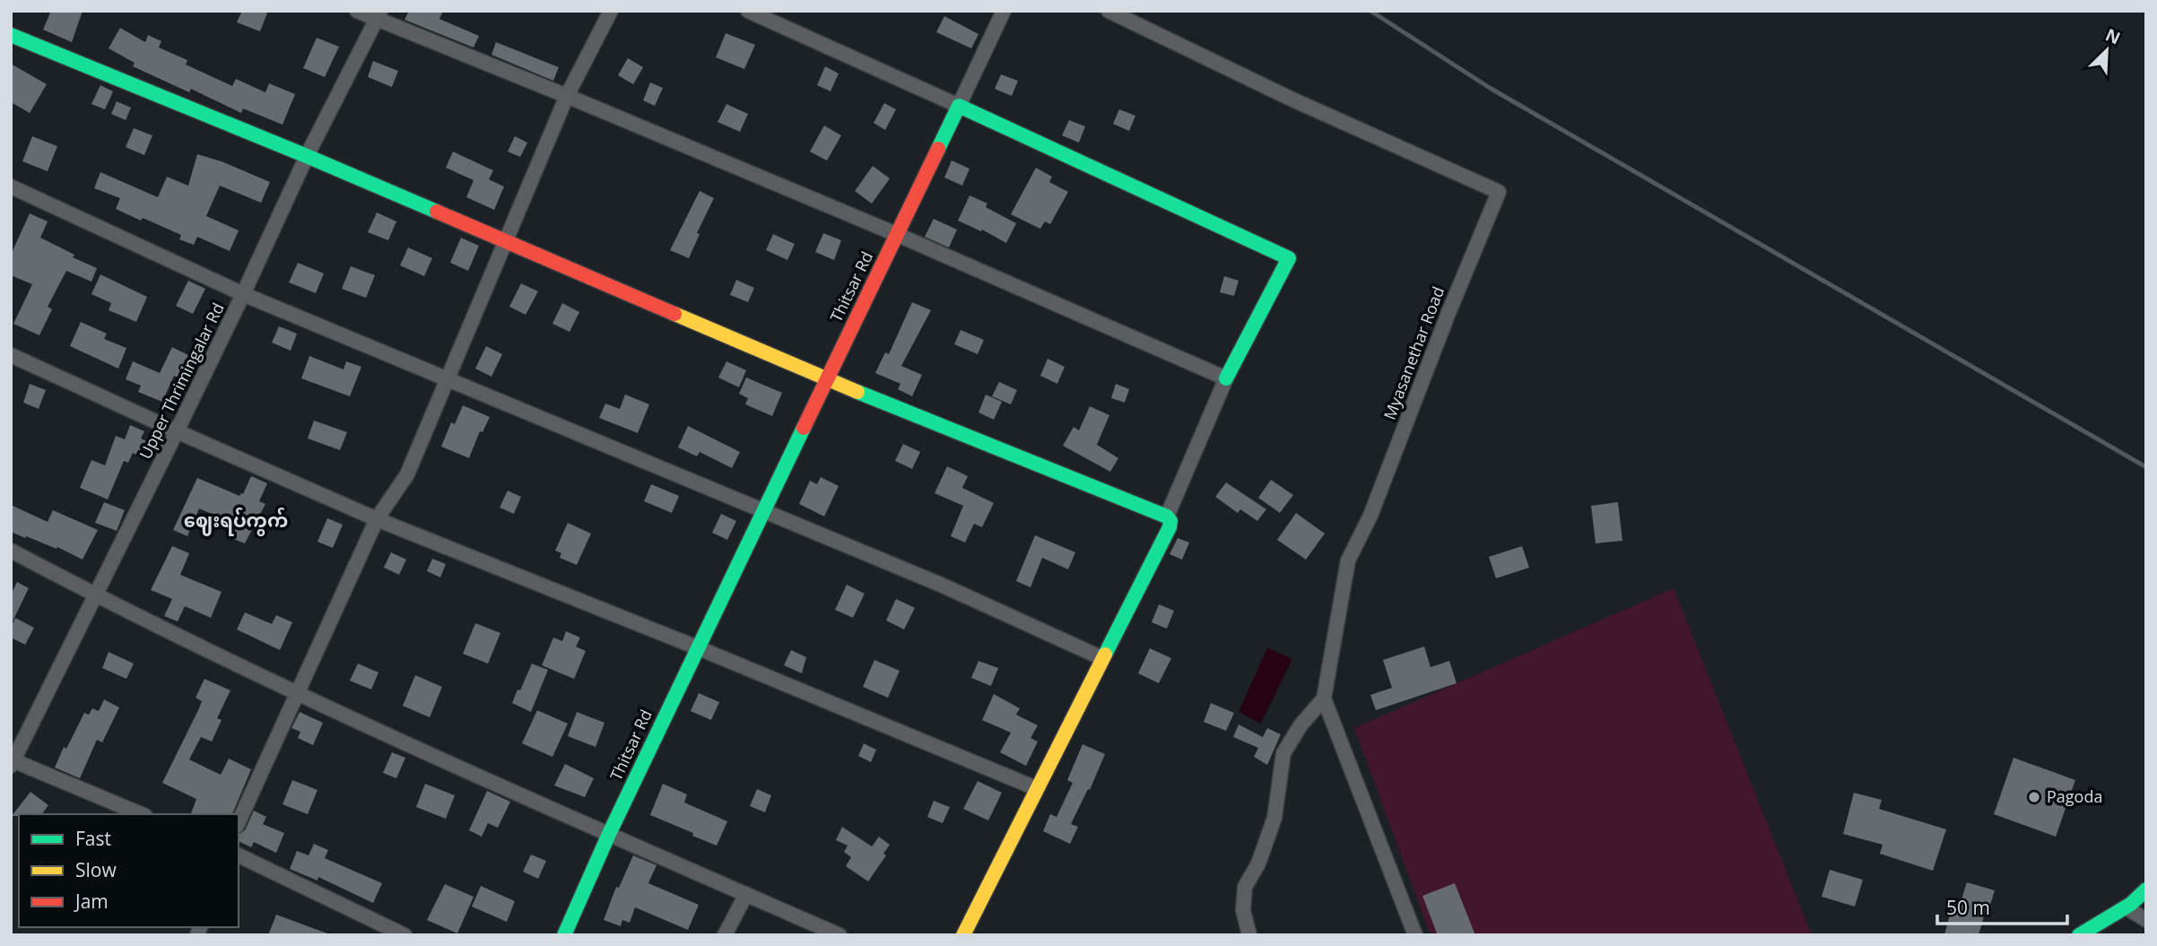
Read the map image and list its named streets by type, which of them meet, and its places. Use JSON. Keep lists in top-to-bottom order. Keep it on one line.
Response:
{"streets":{"main road":["Thitsar Rd"],"street":["Myasanethar Road","Upper Thrimingalar Rd"]},"districts":["ဈေးရပ်ကွက်"],"places":["Pagoda"],"legend":["Fast","Slow","Jam"],"scale_bar":"50 m","north":"top right"}
